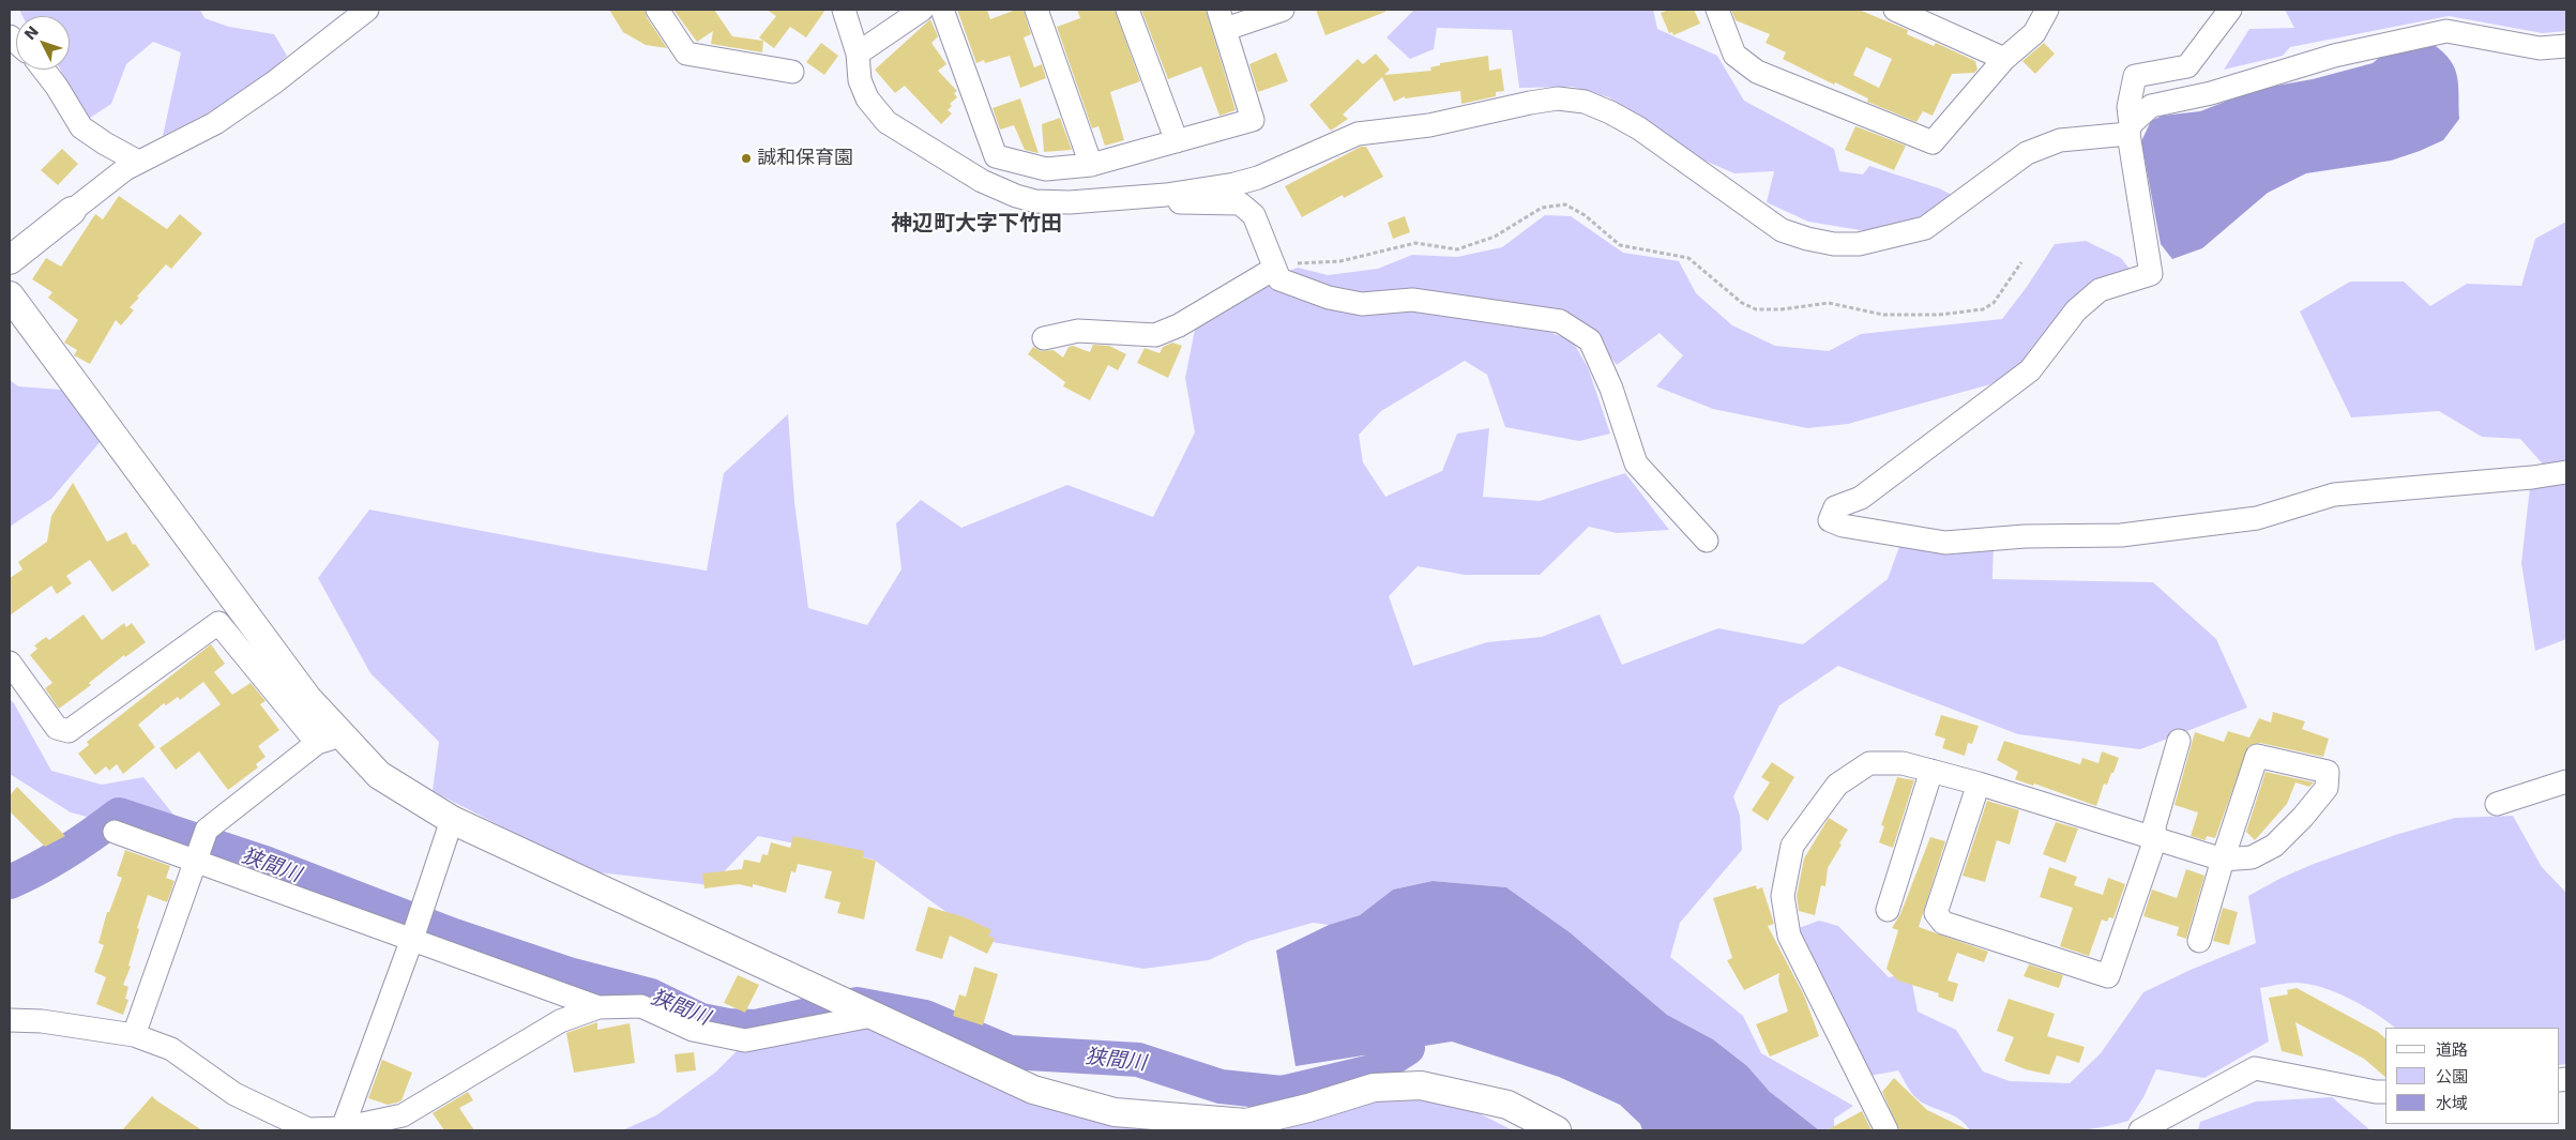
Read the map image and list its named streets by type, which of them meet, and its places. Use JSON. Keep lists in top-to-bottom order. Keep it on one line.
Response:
{"districts":["神辺町大字下竹田"],"water":["狭間川"],"places":["誠和保育園"],"legend":["道路","公園","水域"],"north":"top left"}
